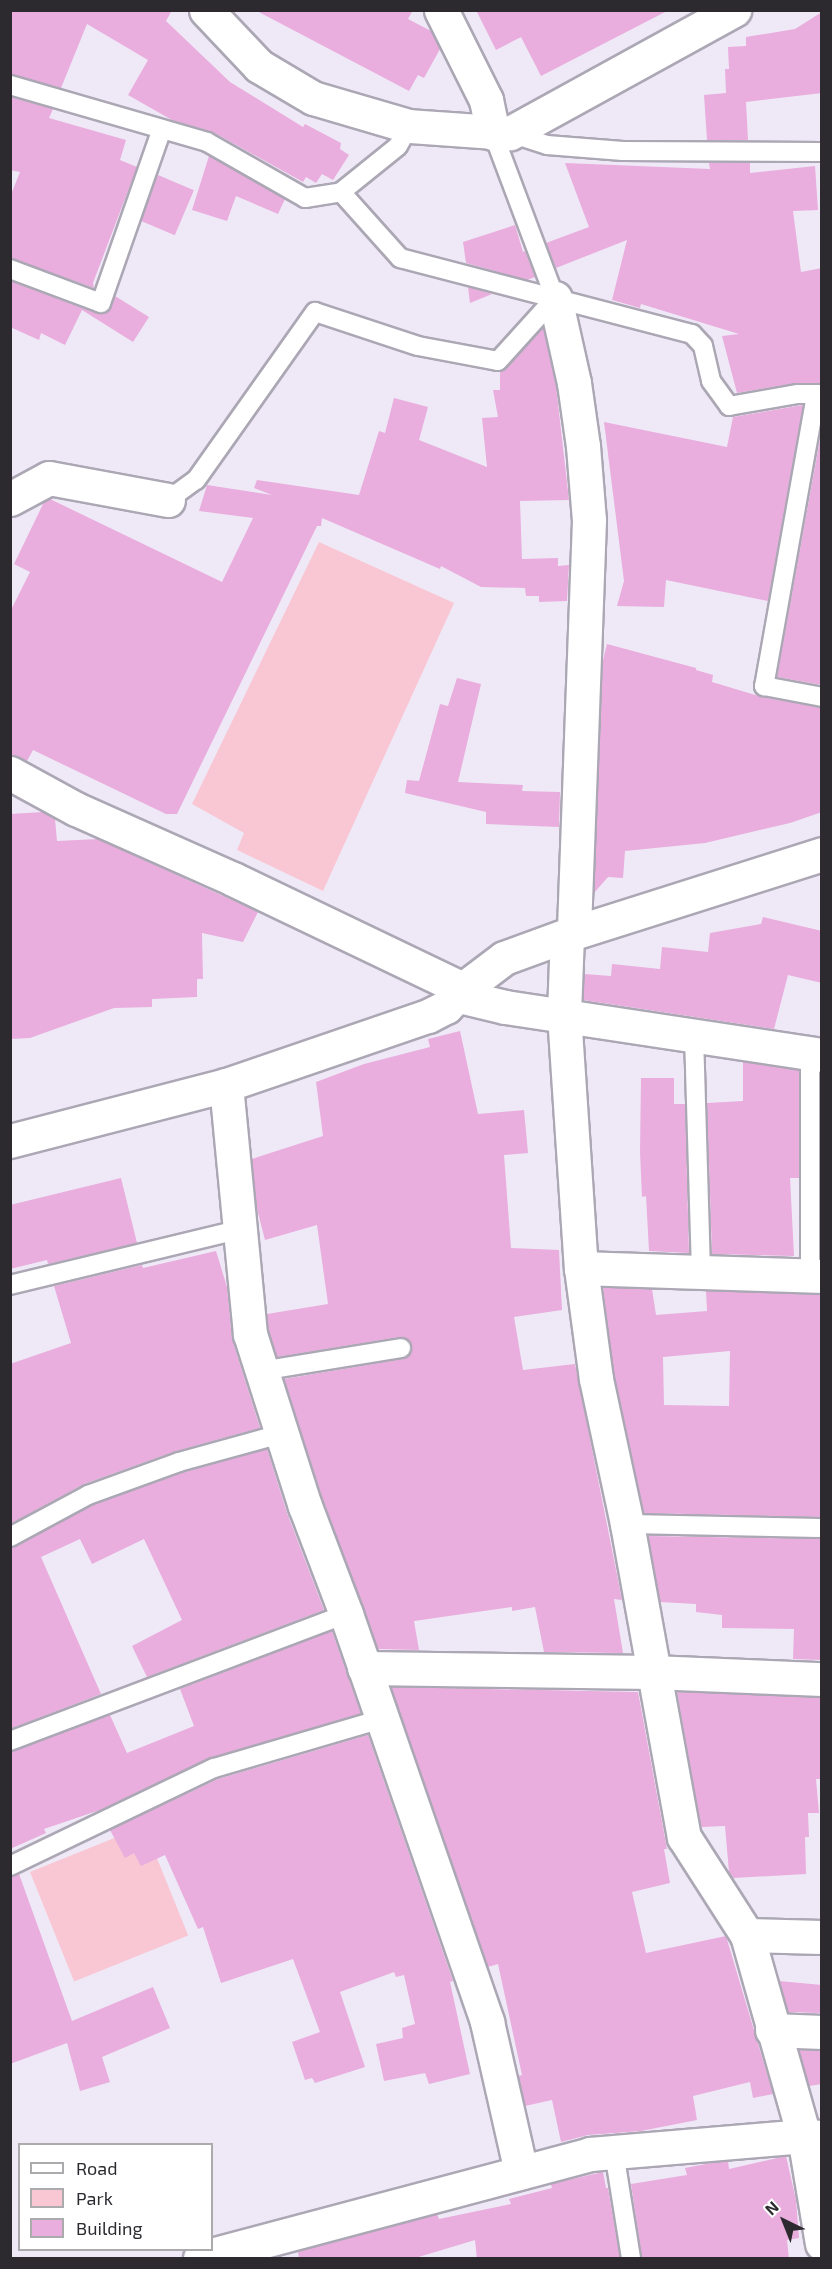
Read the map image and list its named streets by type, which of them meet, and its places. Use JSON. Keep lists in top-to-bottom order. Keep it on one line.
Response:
{"legend":["Road","Park","Building"],"north":"top left"}
